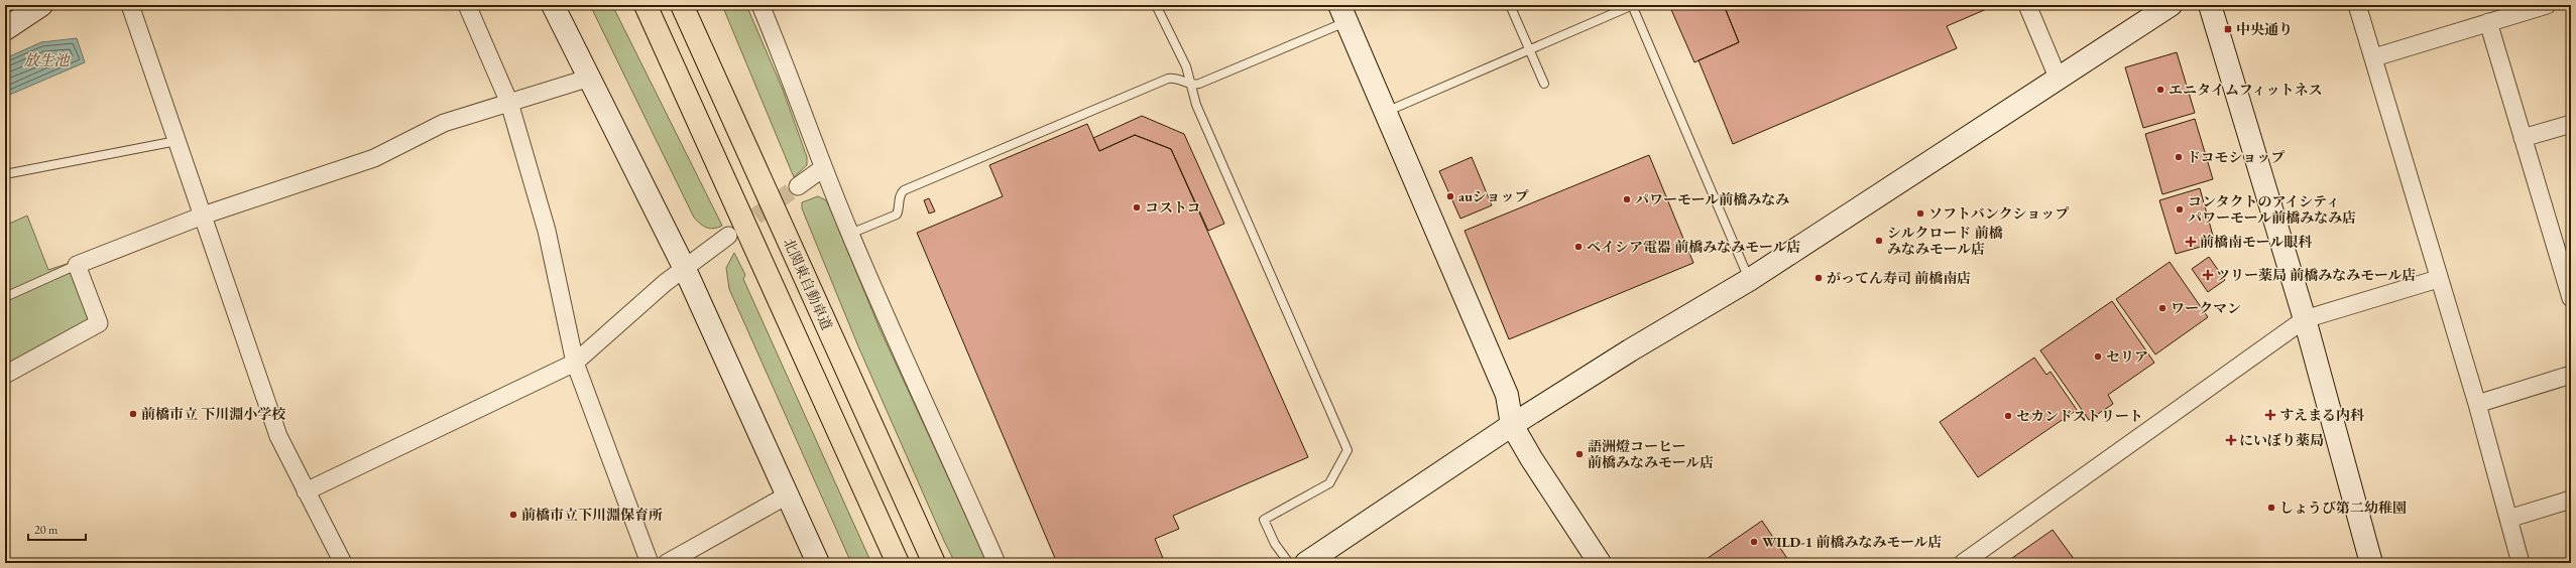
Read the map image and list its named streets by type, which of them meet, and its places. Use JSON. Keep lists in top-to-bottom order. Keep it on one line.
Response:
{"streets":{"highway":["北関東自動車道"]},"water":["放生池"],"places":{"transit":["中央通り"],"other":["エニタイムフィットネス","ドコモショップ","auショップ","パワーモール前橋みなみ","コストコ","コンタクトのアイシティ パワーモール前橋みなみ店","ソフトバンクショップ","シルクロード 前橋 みなみモール店","ベイシア電器 前橋みなみモール店","がってん寿司 前橋南店","ワークマン","セリア","前橋市立 下川淵小学校","セカンドストリート","語洲燈コーヒー 前橋みなみモール店","しょうび第二幼稚園","前橋市立下川淵保育所","WILD-1 前橋みなみモール店"],"health":["前橋南モール眼科","ツリー薬局 前橋みなみモール店","すえまる内科","にいぼり薬局"]},"scale_bar":"20 m"}
